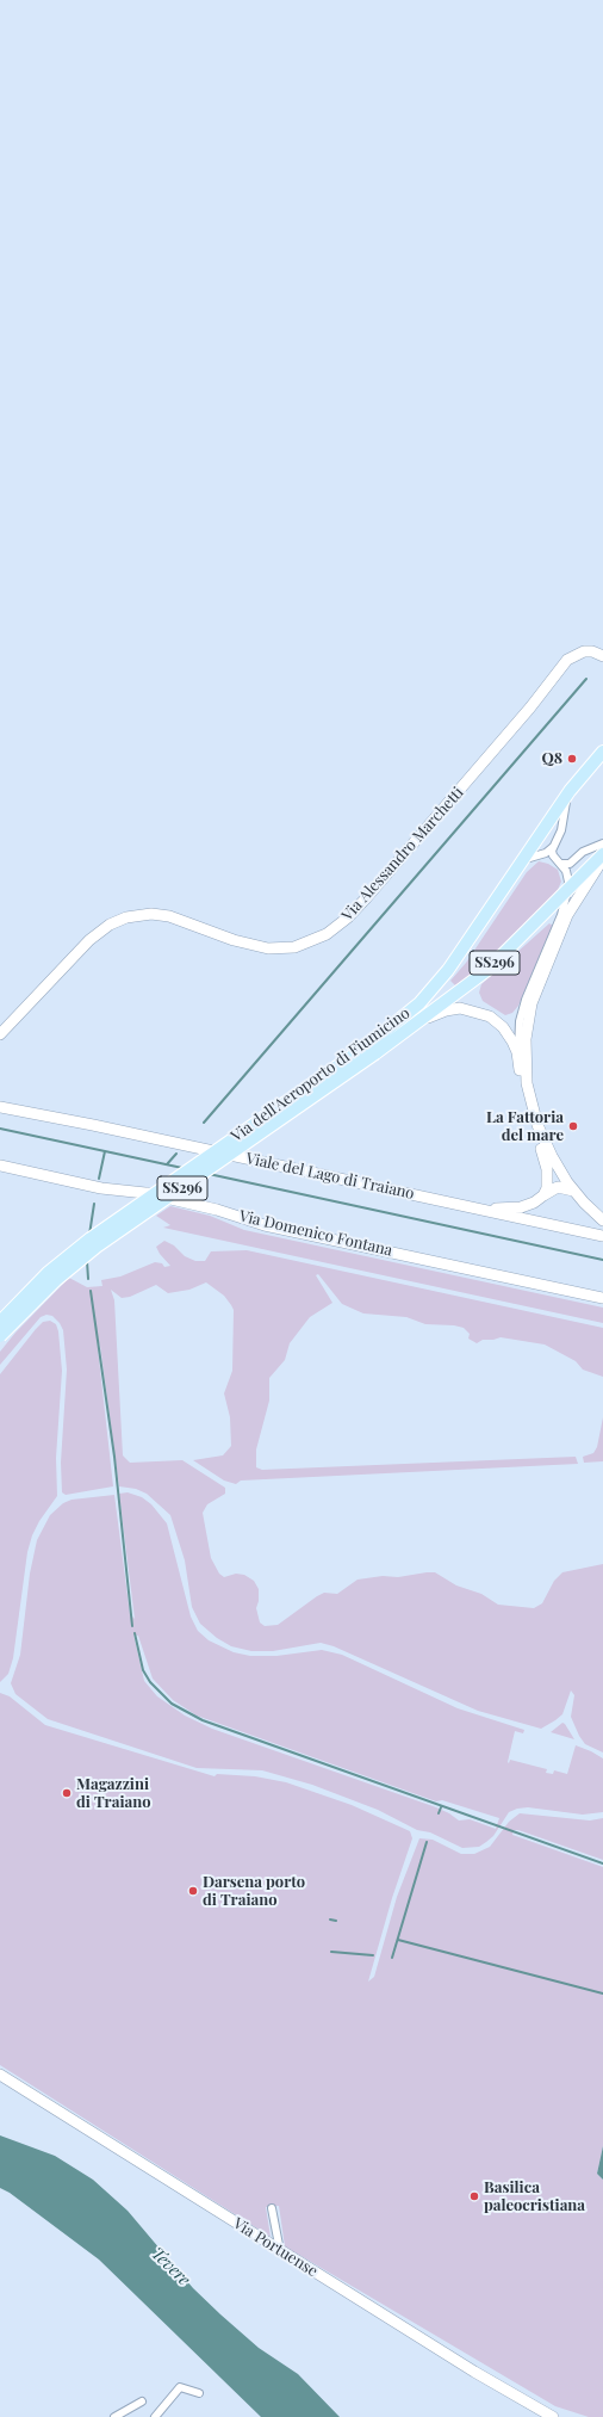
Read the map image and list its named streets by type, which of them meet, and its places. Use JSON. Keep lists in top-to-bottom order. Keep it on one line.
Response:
{"streets":{"main road":["SS296","Via dell'Aeroporto di Fiumicino"],"street":["Via Alessandro Marchetti","Viale del Lago di Traiano","Via Domenico Fontana","Via Portuense"]},"water":["Tevere"],"places":["Q8","La Fattoria del mare","Magazzini di Traiano","Darsena porto di Traiano","Basilica paleocristiana"]}
